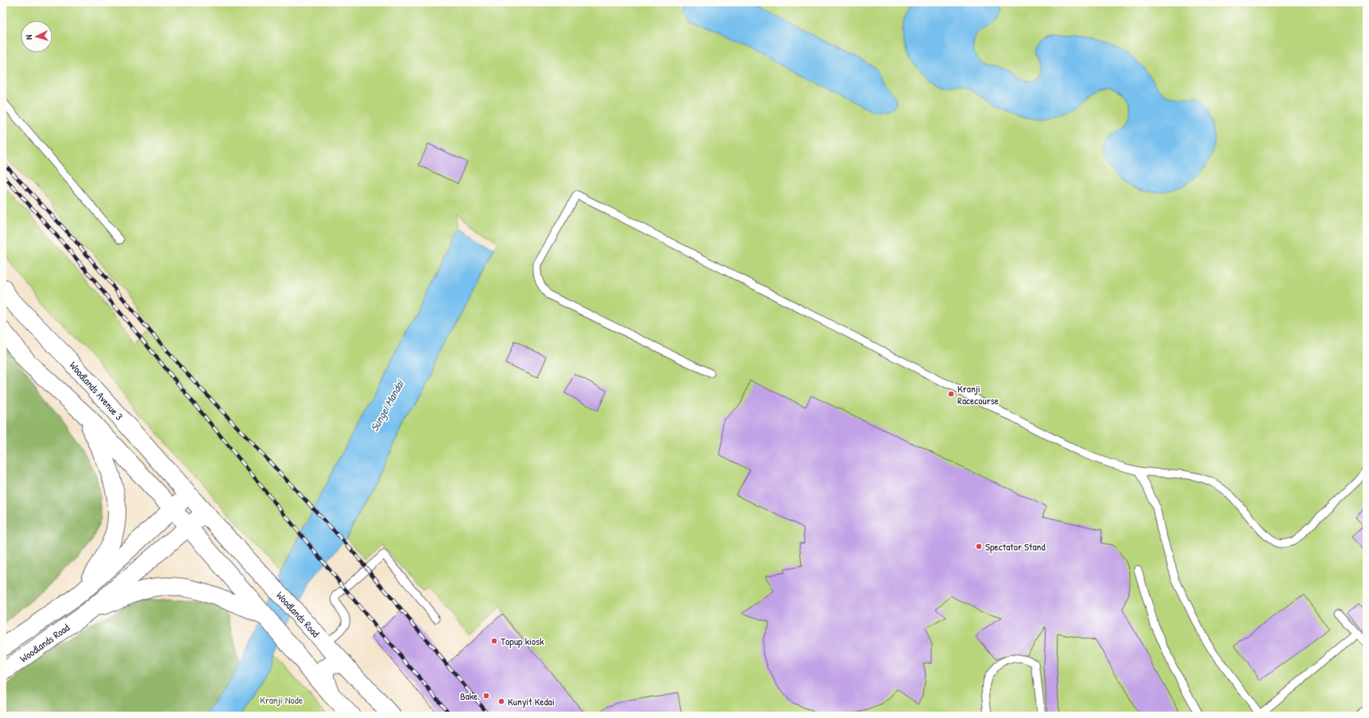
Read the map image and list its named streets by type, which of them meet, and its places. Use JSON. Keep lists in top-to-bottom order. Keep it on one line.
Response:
{"streets":{"main road":["Woodlands Avenue 3","Woodlands Road"]},"crossings":[["Woodlands Avenue 3","Woodlands Road"]],"water":["Sungei Mandai"],"parks":["Kranji Node"],"places":["Kranji Racecourse","Spectator Stand","Topup kiosk","Bake.","Kunyit Kedai"],"north":"left"}
